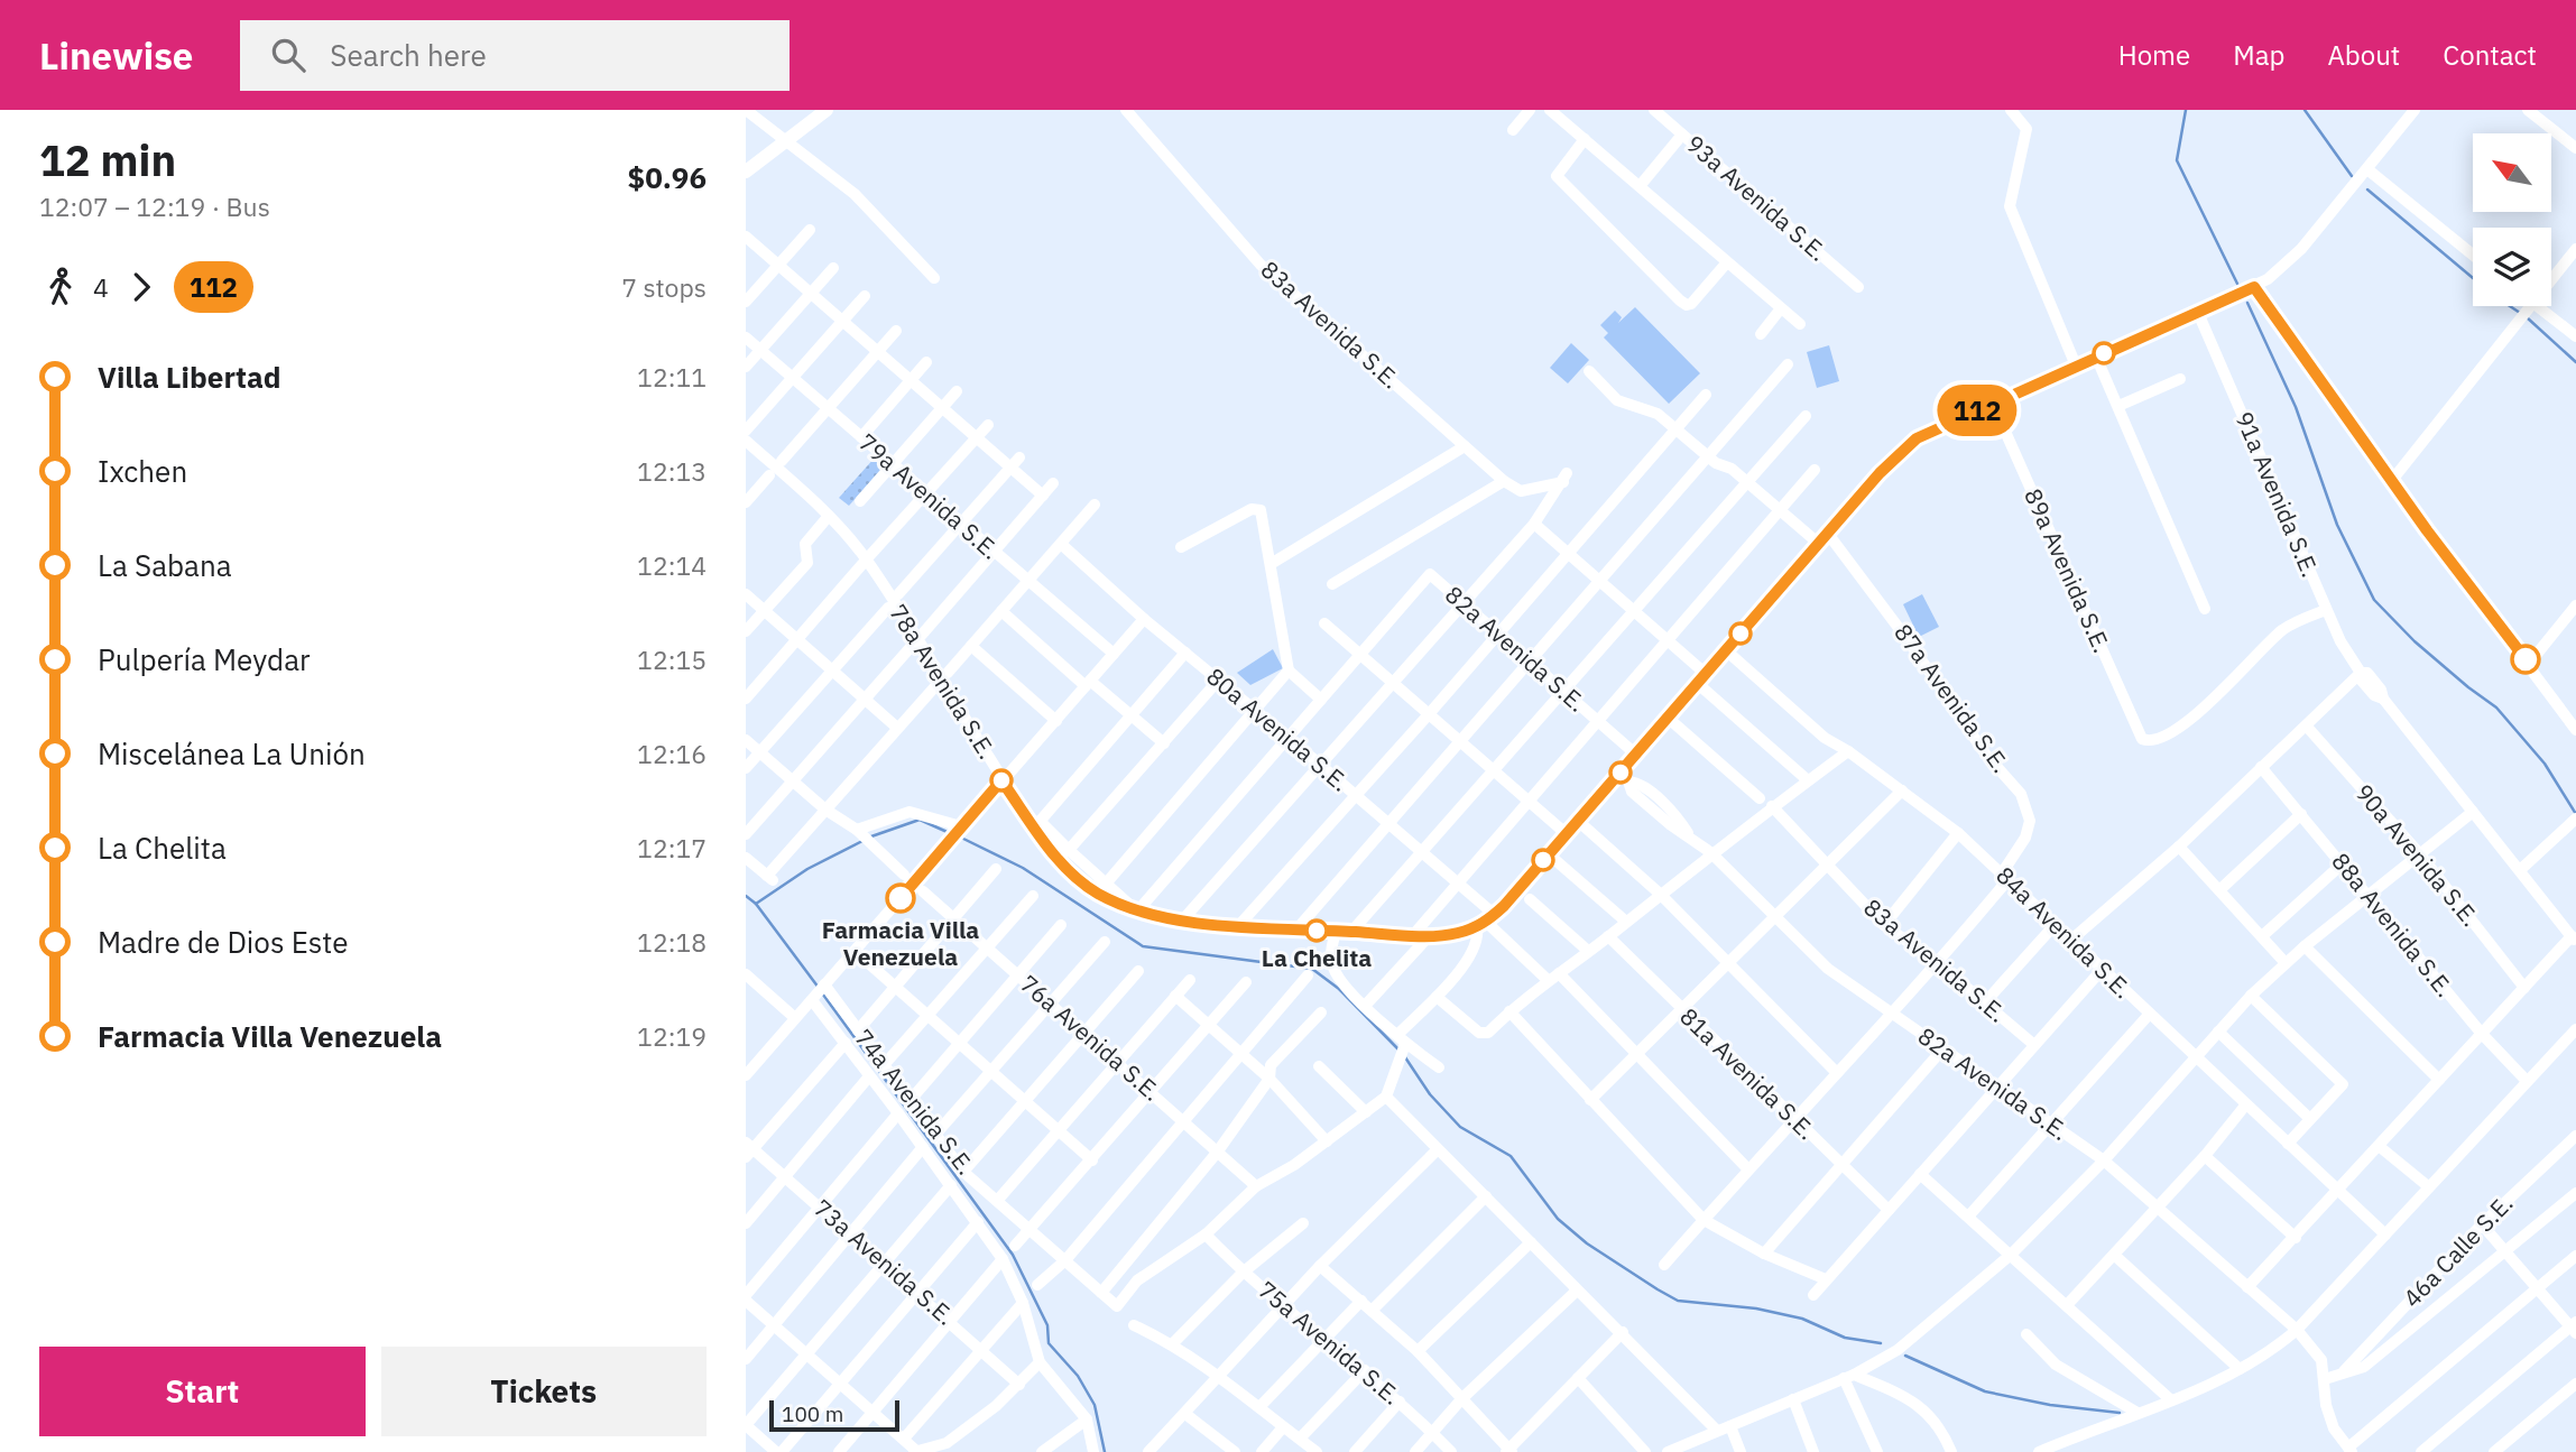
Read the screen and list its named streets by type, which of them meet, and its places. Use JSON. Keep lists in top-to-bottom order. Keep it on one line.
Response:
{"streets":{"street":["93a Avenida S.E.","83a Avenida S.E.","91a Avenida S.E.","79a Avenida S.E.","89a Avenida S.E.","82a Avenida S.E.","78a Avenida S.E.","87a Avenida S.E.","80a Avenida S.E.","90a Avenida S.E.","88a Avenida S.E.","84a Avenida S.E.","76a Avenida S.E.","81a Avenida S.E.","74a Avenida S.E.","46a Calle S.E.","73a Avenida S.E.","75a Avenida S.E."]},"crossings":[["83a Avenida S.E.","87a Avenida S.E."],["91a Avenida S.E.","89a Avenida S.E."],["82a Avenida S.E.","87a Avenida S.E."],["78a Avenida S.E.","80a Avenida S.E."],["87a Avenida S.E.","84a Avenida S.E."],["87a Avenida S.E.","81a Avenida S.E."],["74a Avenida S.E.","75a Avenida S.E."]],"places":["Farmacia Villa Venezuela","La Chelita"],"lines":["bus line 112"],"scale_bar":"100 m","north":"top left","page":{"header":"Linewise","search":"Search here","nav":["Home","Map","About","Contact"],"heading":["12 min","12:07 – 12:19 · Bus","$0.96"],"on_map":"112","legs":["4","112","7 stops"],"list":[{"name":"Villa Libertad","value":"12:11"},{"name":"Ixchen","value":"12:13"},{"name":"La Sabana","value":"12:14"},{"name":"Pulpería Meydar","value":"12:15"},{"name":"Miscelánea La Unión","value":"12:16"},{"name":"La Chelita","value":"12:17"},{"name":"Madre de Dios Este","value":"12:18"},{"name":"Farmacia Villa Venezuela","value":"12:19"}],"buttons":["Start","Tickets"],"scale":"100 m"}}
